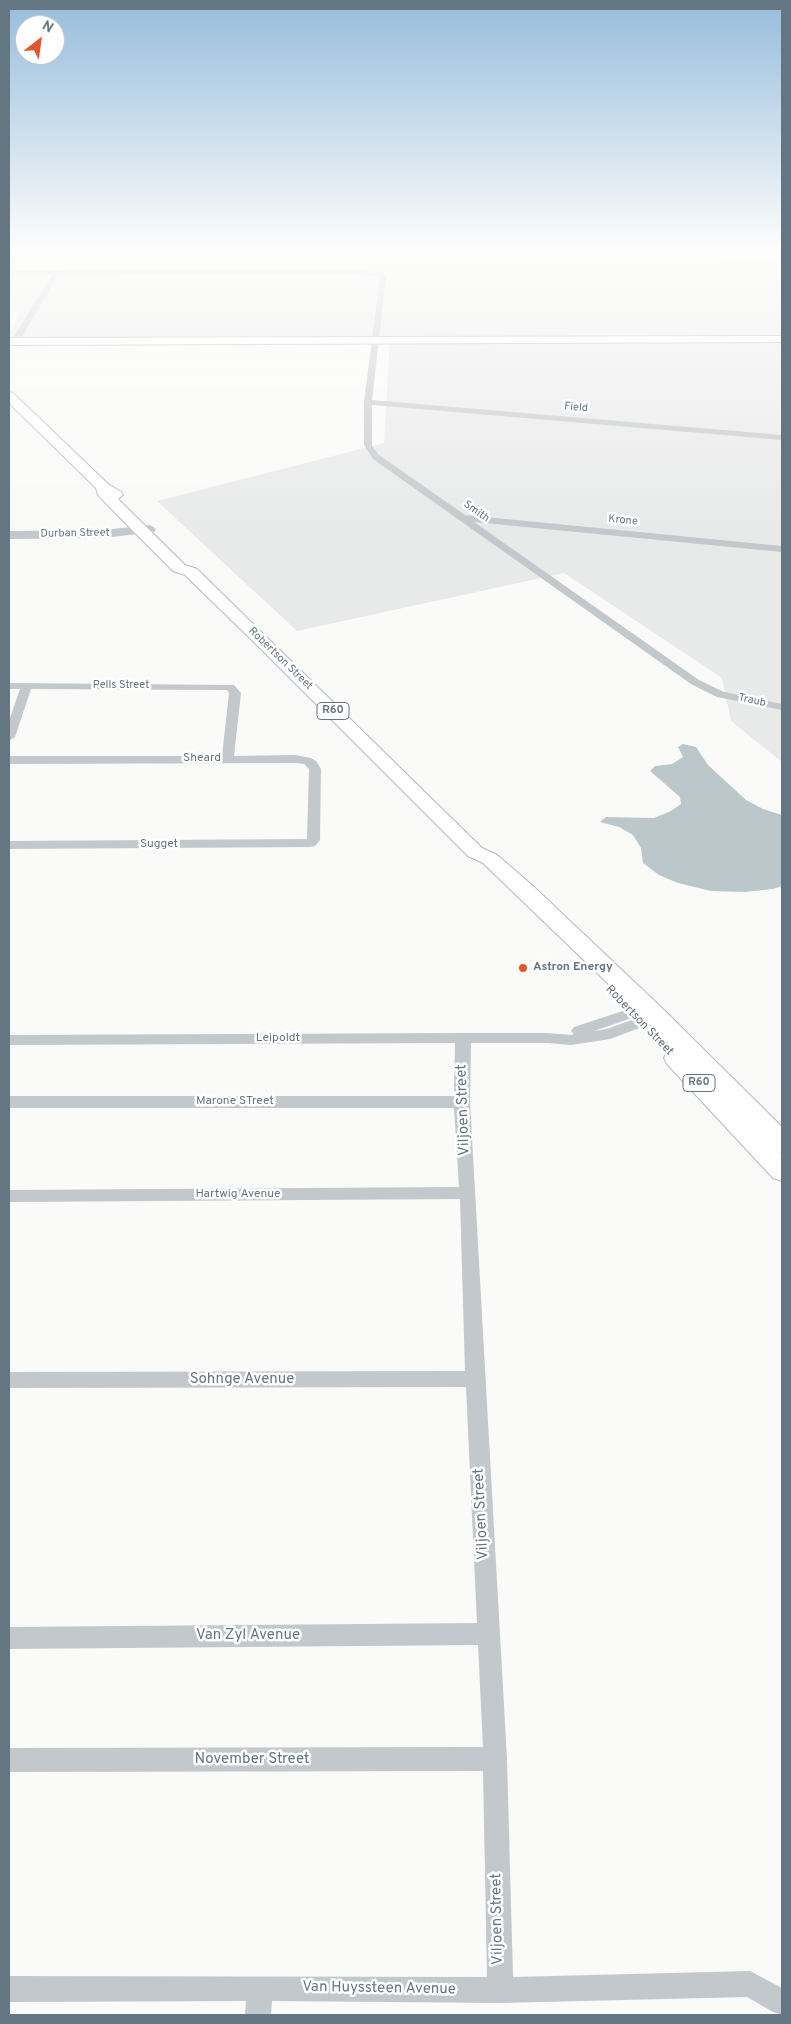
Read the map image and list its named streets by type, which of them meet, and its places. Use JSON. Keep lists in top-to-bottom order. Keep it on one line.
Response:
{"streets":{"main road":["Robertson Street","R60"],"street":["Field","Smith","Krone","Durban Street","Pells Street","Traub","Sheard","Sugget","Leipoldt","Marone STreet","Viljoen Street","Hartwig Avenue","Sohnge Avenue","Van Zyl Avenue","November Street","Van Huyssteen Avenue"]},"crossings":[["Field","Smith"],["Smith","Krone"],["Smith","Traub"],["Durban Street","Robertson Street"],["Robertson Street","Leipoldt"],["Pells Street","Sheard"],["Sheard","Sugget"],["Leipoldt","Viljoen Street"],["Marone STreet","Viljoen Street"],["Viljoen Street","Hartwig Avenue"],["Viljoen Street","Sohnge Avenue"],["Viljoen Street","Van Zyl Avenue"],["Viljoen Street","November Street"],["Viljoen Street","Van Huyssteen Avenue"]],"places":["Astron Energy"],"north":"top right"}
